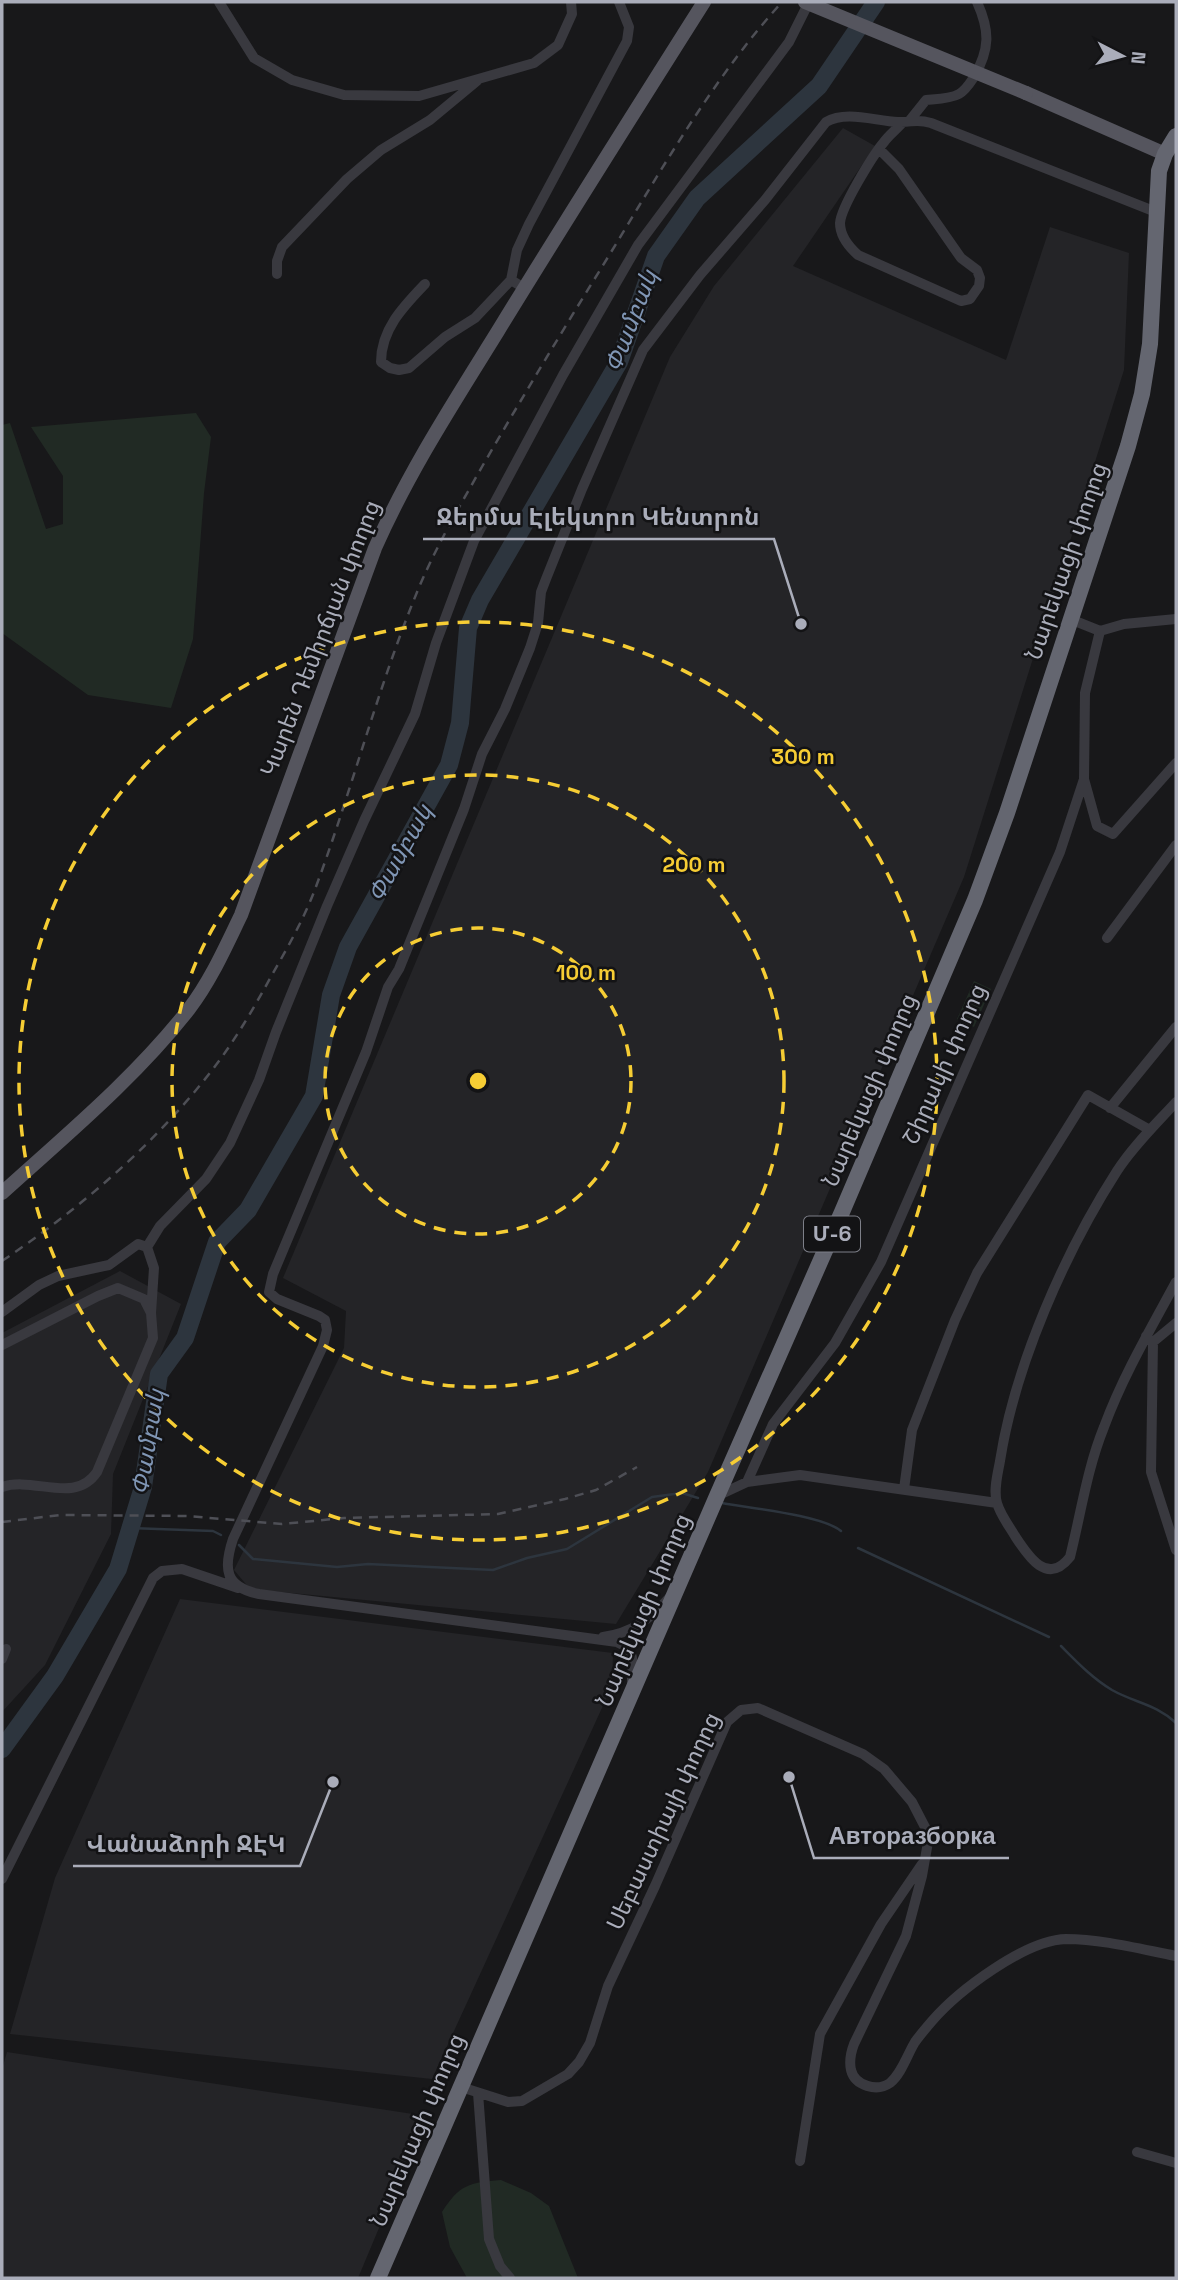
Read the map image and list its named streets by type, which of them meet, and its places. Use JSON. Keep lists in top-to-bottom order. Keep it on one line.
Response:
{"streets":{"highway":["Նարեկացի փողոց","Մ-6"],"main road":["Կարեն Դեմիրճյան փողոց"],"street":["Շիրակի փողոց","Սեբաստիայի փողոց"]},"crossings":[["Նարեկացի փողոց","Մ-6"],["Նարեկացի փողոց","Սեբաստիայի փողոց"]],"water":["Փամբակ"],"places":["Ջերմա Էլեկտրո Կենտրոն","Авторазборка","Վանաձորի ՋԷԿ"],"north":"right","rings":["300 m","200 m","100 m"]}
